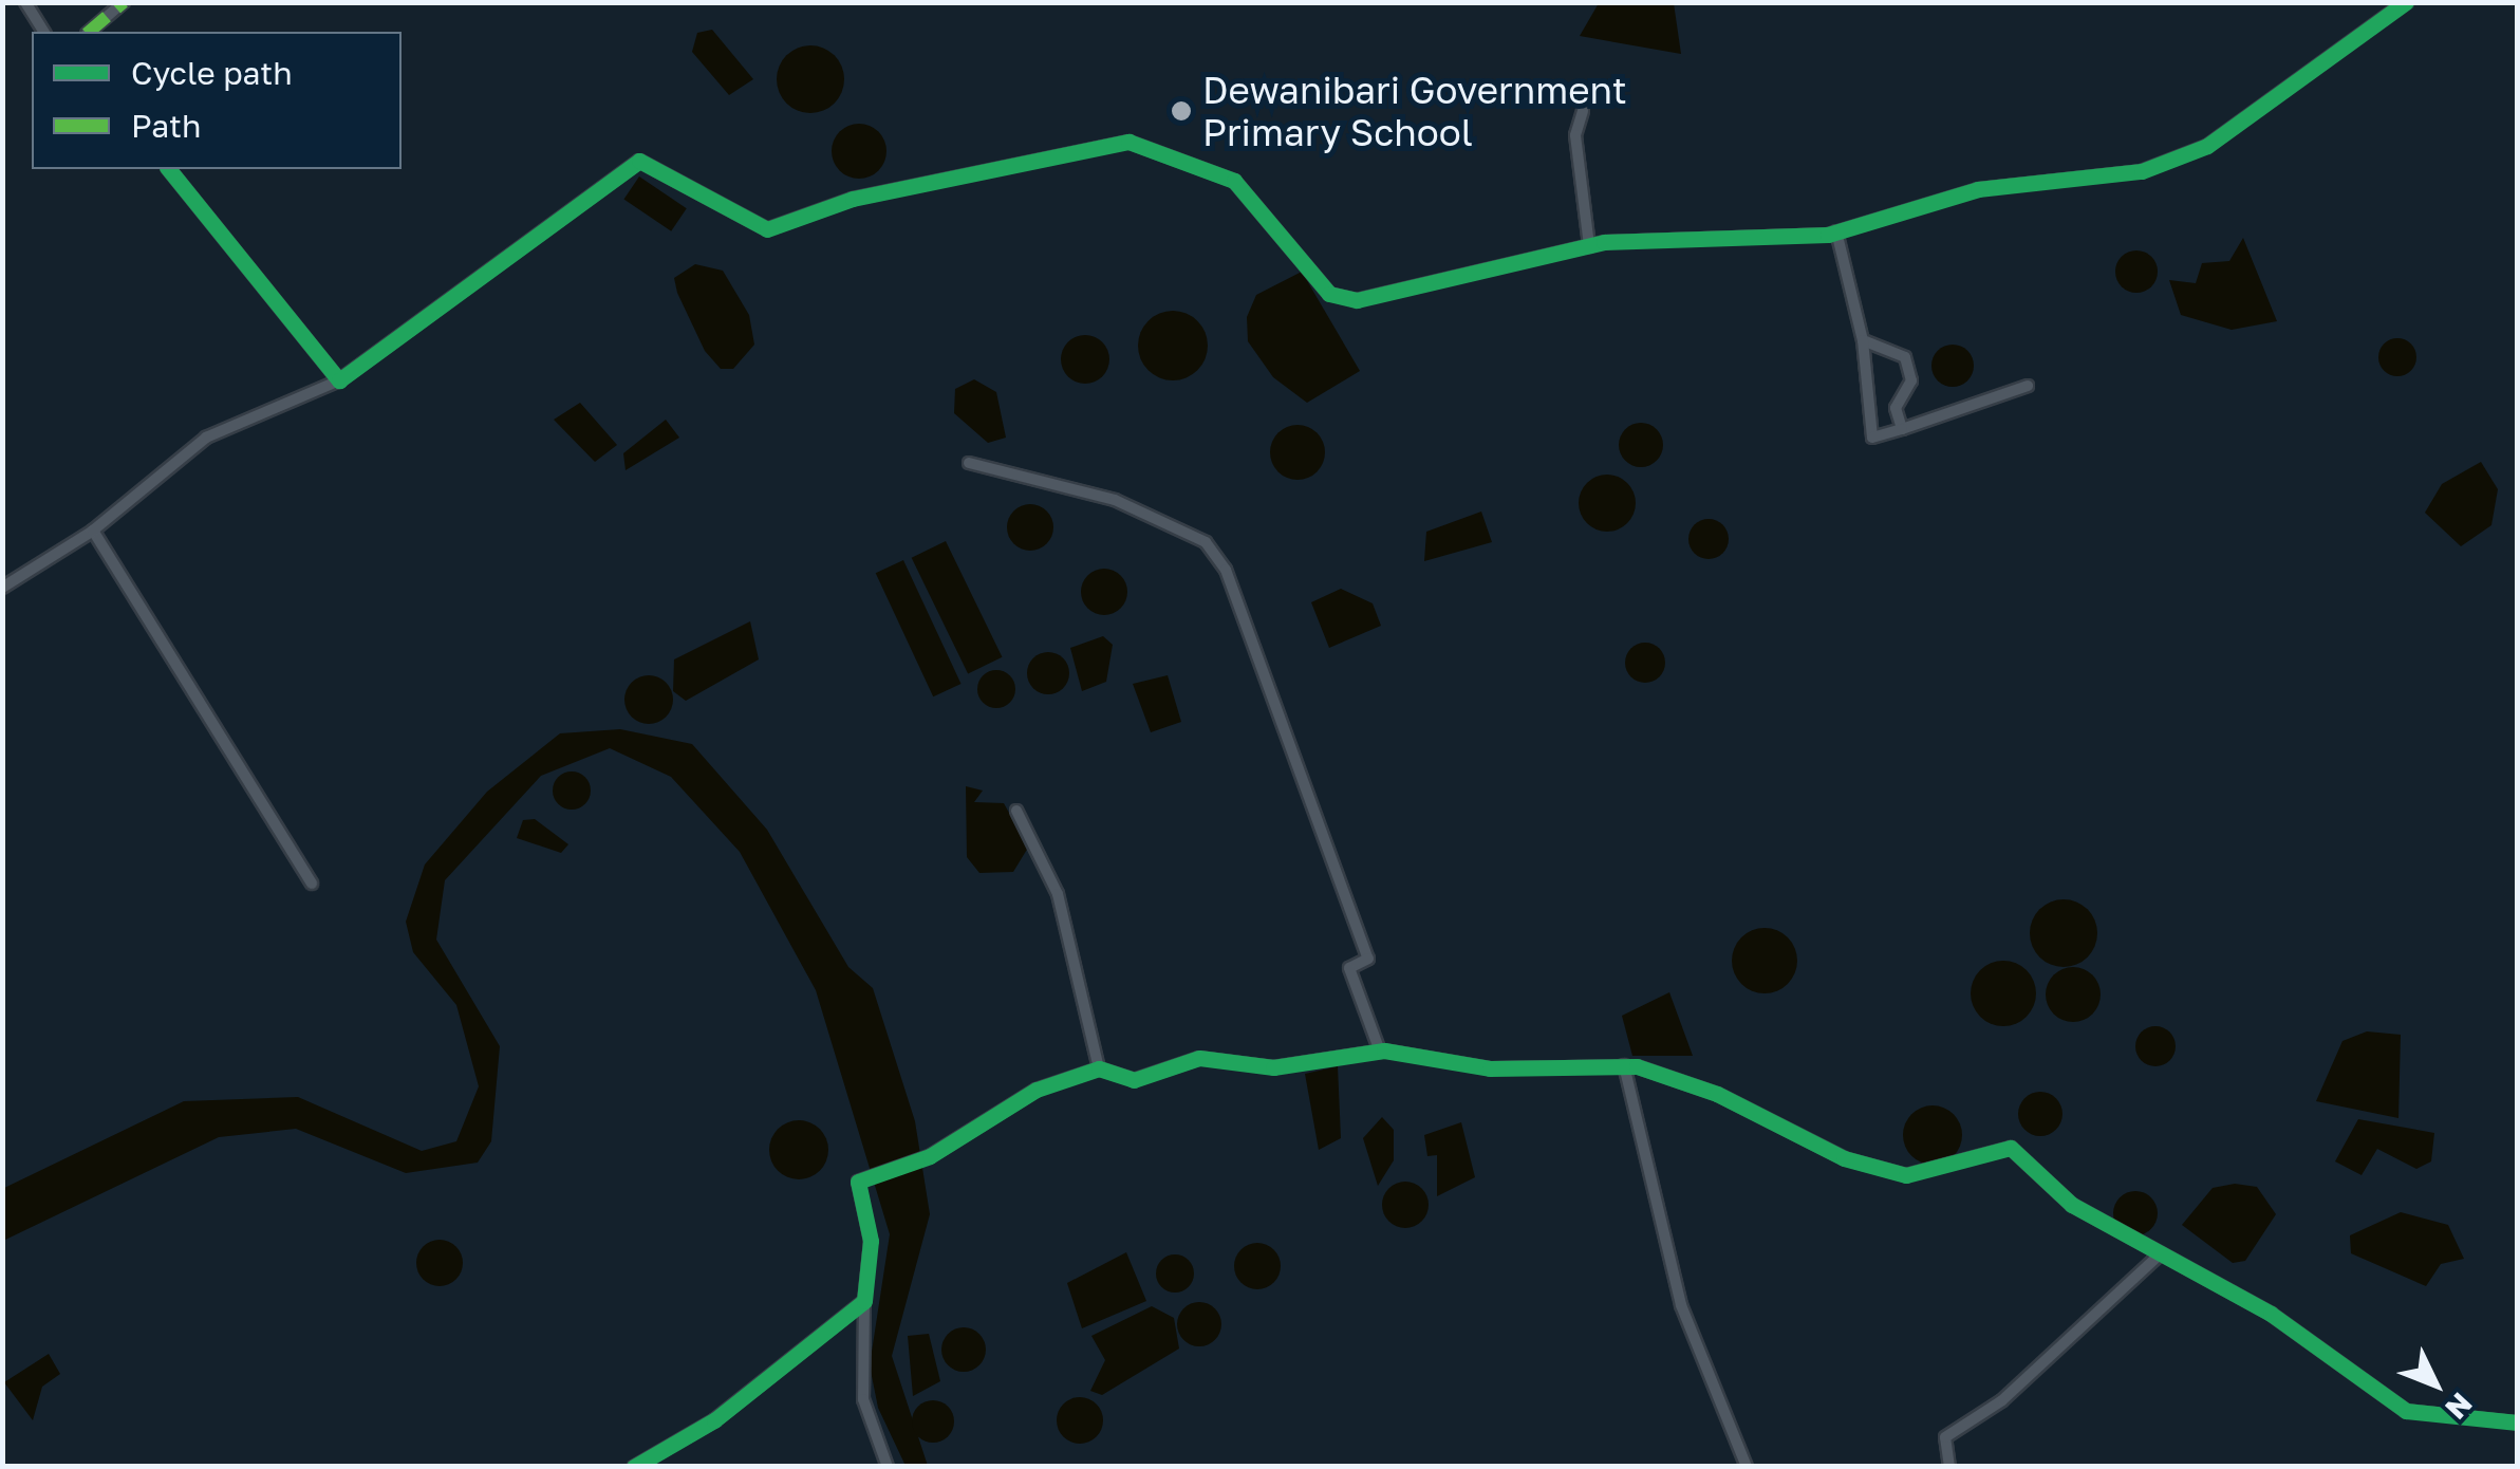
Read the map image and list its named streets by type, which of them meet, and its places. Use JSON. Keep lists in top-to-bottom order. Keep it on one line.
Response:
{"places":["Dewanibari Government Primary School"],"legend":["Cycle path","Path"],"north":"bottom right"}
